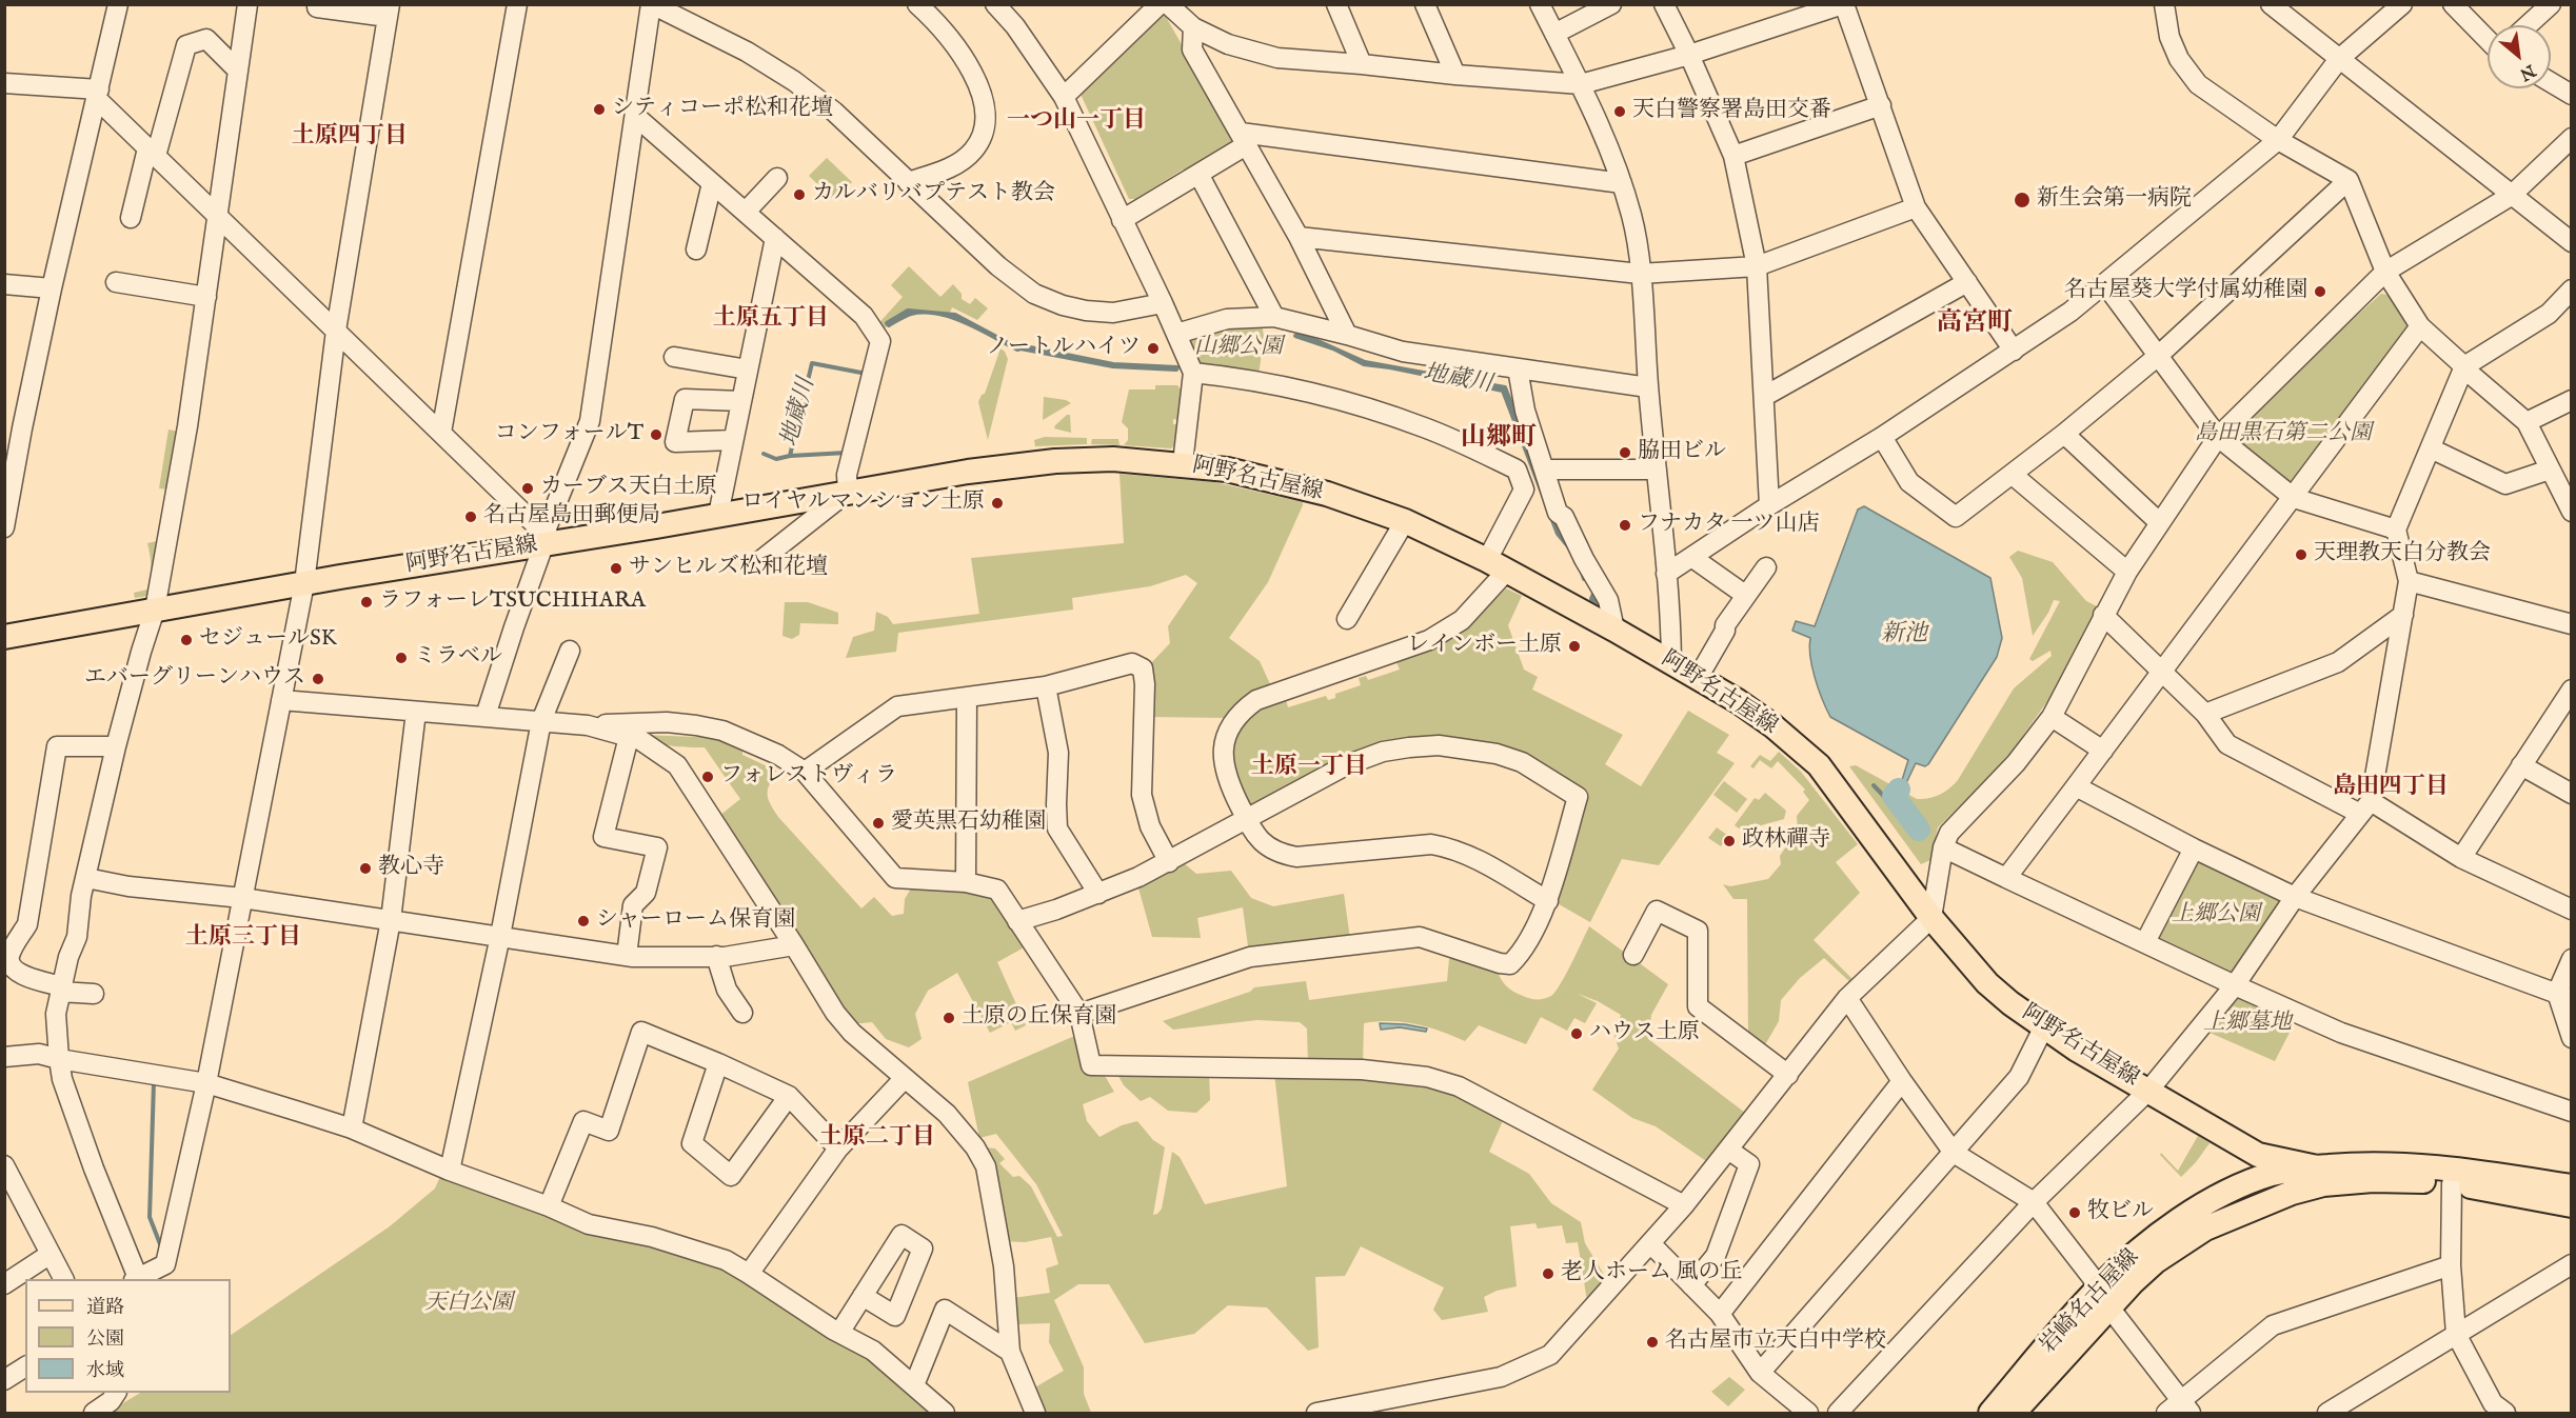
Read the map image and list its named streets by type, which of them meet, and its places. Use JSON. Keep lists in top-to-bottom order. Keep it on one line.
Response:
{"streets":{"main road":["阿野名古屋線","岩崎名古屋線"]},"crossings":[["阿野名古屋線","岩崎名古屋線"]],"districts":["一つ山一丁目","土原四丁目","土原五丁目","高宮町","山郷町","土原一丁目","島田四丁目","土原三丁目","土原二丁目"],"water":["地蔵川","新池"],"parks":["山郷公園","島田黒石第二公園","上郷公園","上郷墓地","天白公園"],"places":["シティコーポ松和花壇","天白警察署島田交番","カルバリバプテスト教会","新生会第一病院","名古屋葵大学付属幼稚園","ノートルハイツ","コンフォールT","脇田ビル","カーブス天白土原","ロイヤルマンション土原","名古屋島田郵便局","フナカタ 一ツ山店","天理教天白分教会","サンヒルズ松和花壇","ラフォーレTSUCHIHARA","セジュールSK","レインボー土原","ミラベル","エバーグリーンハウス","フォレストヴィラ","愛英黒石幼稚園","政林禪寺","教心寺","シャーローム保育園","土原の丘保育園","ハウス土原","牧ビル","老人ホーム 風の丘","名古屋市立天白中学校"],"legend":["道路","公園","水域"],"north":"bottom right"}
